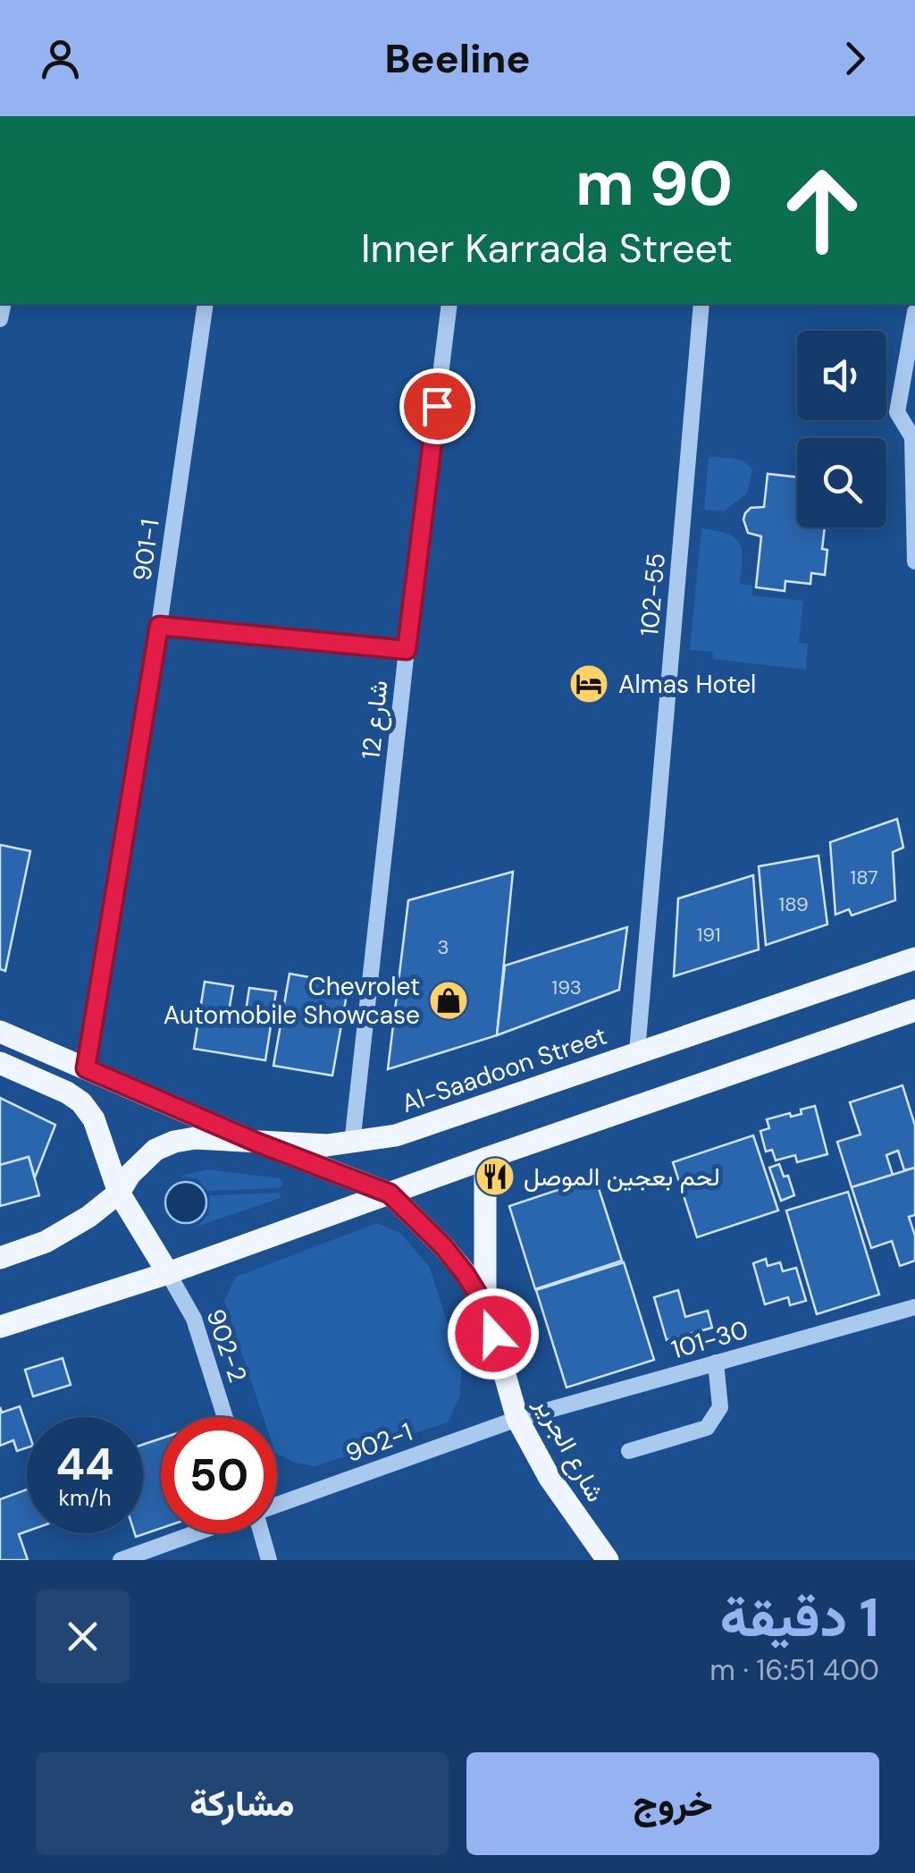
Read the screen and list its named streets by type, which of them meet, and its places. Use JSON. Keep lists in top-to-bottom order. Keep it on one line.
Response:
{"streets":{"main road":["Al-Saadoon Street","شارع الجرير"],"street":["901-1","102-55","شارع 12","101-30","902-2","902-1"]},"crossings":[["901-1","شارع الجرير"],["102-55","Al-Saadoon Street"],["شارع 12","Al-Saadoon Street"],["Al-Saadoon Street","شارع الجرير"],["101-30","902-1"],["101-30","شارع الجرير"],["902-1","شارع الجرير"]],"places":{"hotel":["Almas Hotel"],"shop":["Chevrolet Automobile Showcase"],"restaurant":["لحم بعجين الموصل"]},"house_numbers":["187","189","191","3","193"],"page":{"header":"Beeline","turn":["90 m","Inner Karrada Street"],"speed":"44 km/h","limit":"50","heading":["1 دقيقة","400 m · 16:51"],"buttons":["خروج","مشاركة"]}}
